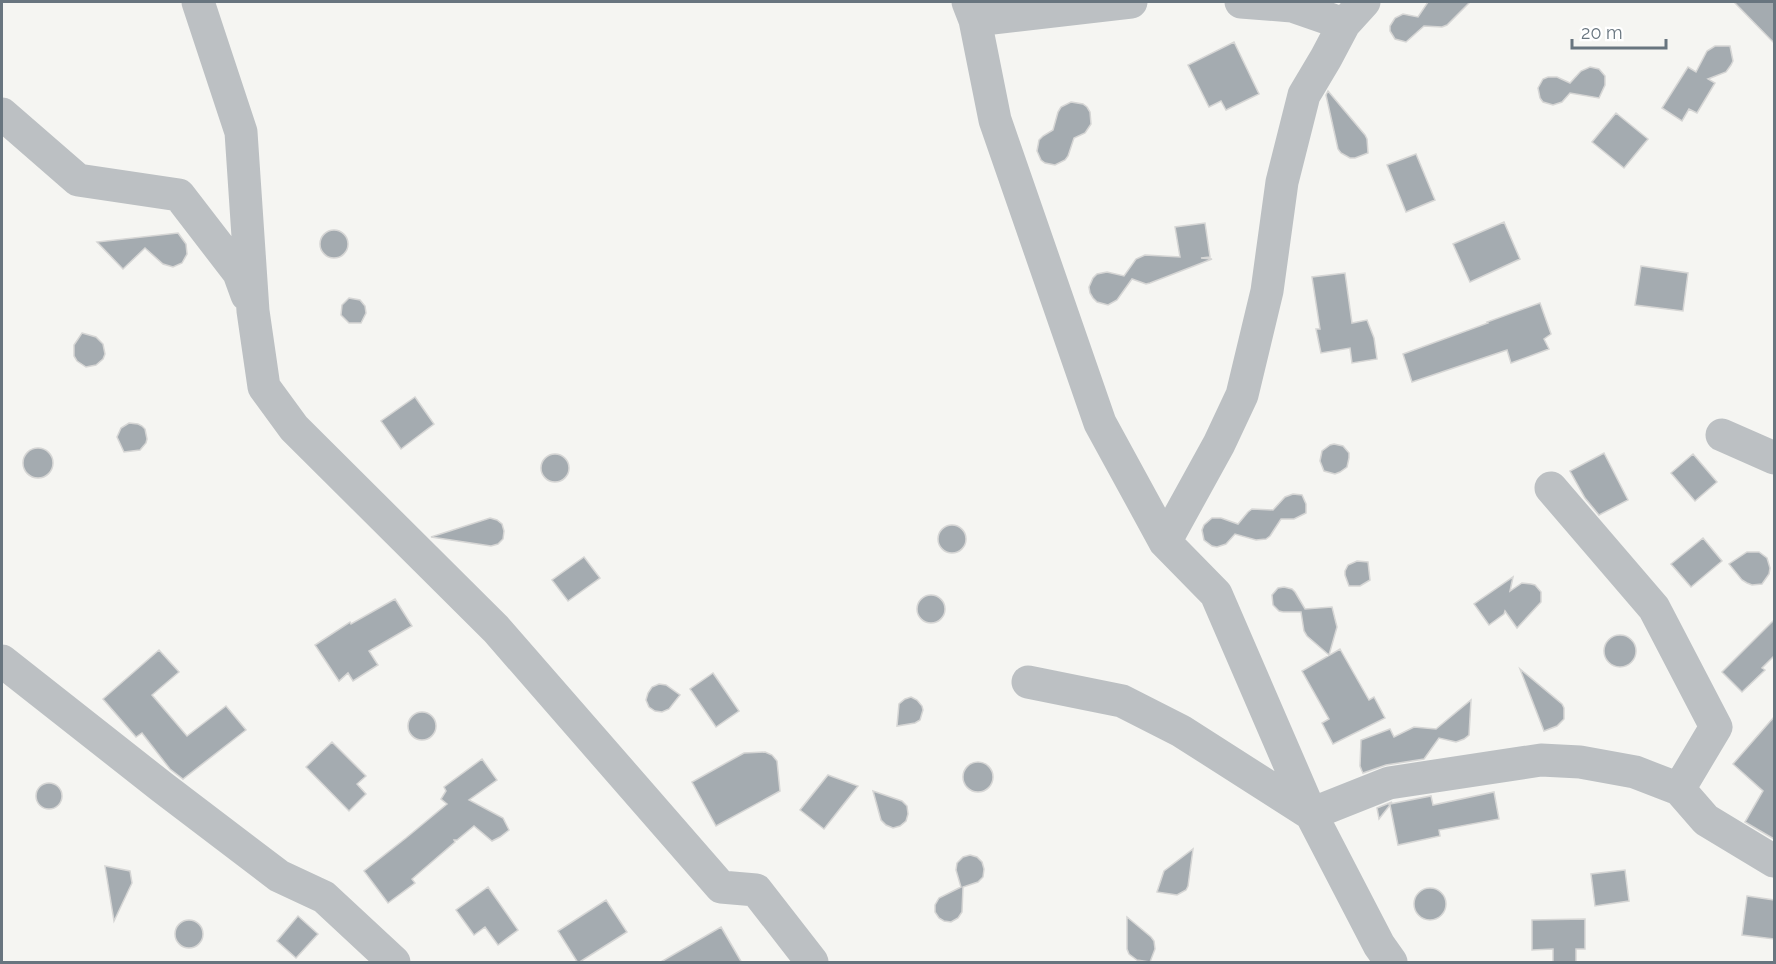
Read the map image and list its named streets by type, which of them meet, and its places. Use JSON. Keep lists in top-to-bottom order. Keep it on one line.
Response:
{"scale_bar":"20 m"}
